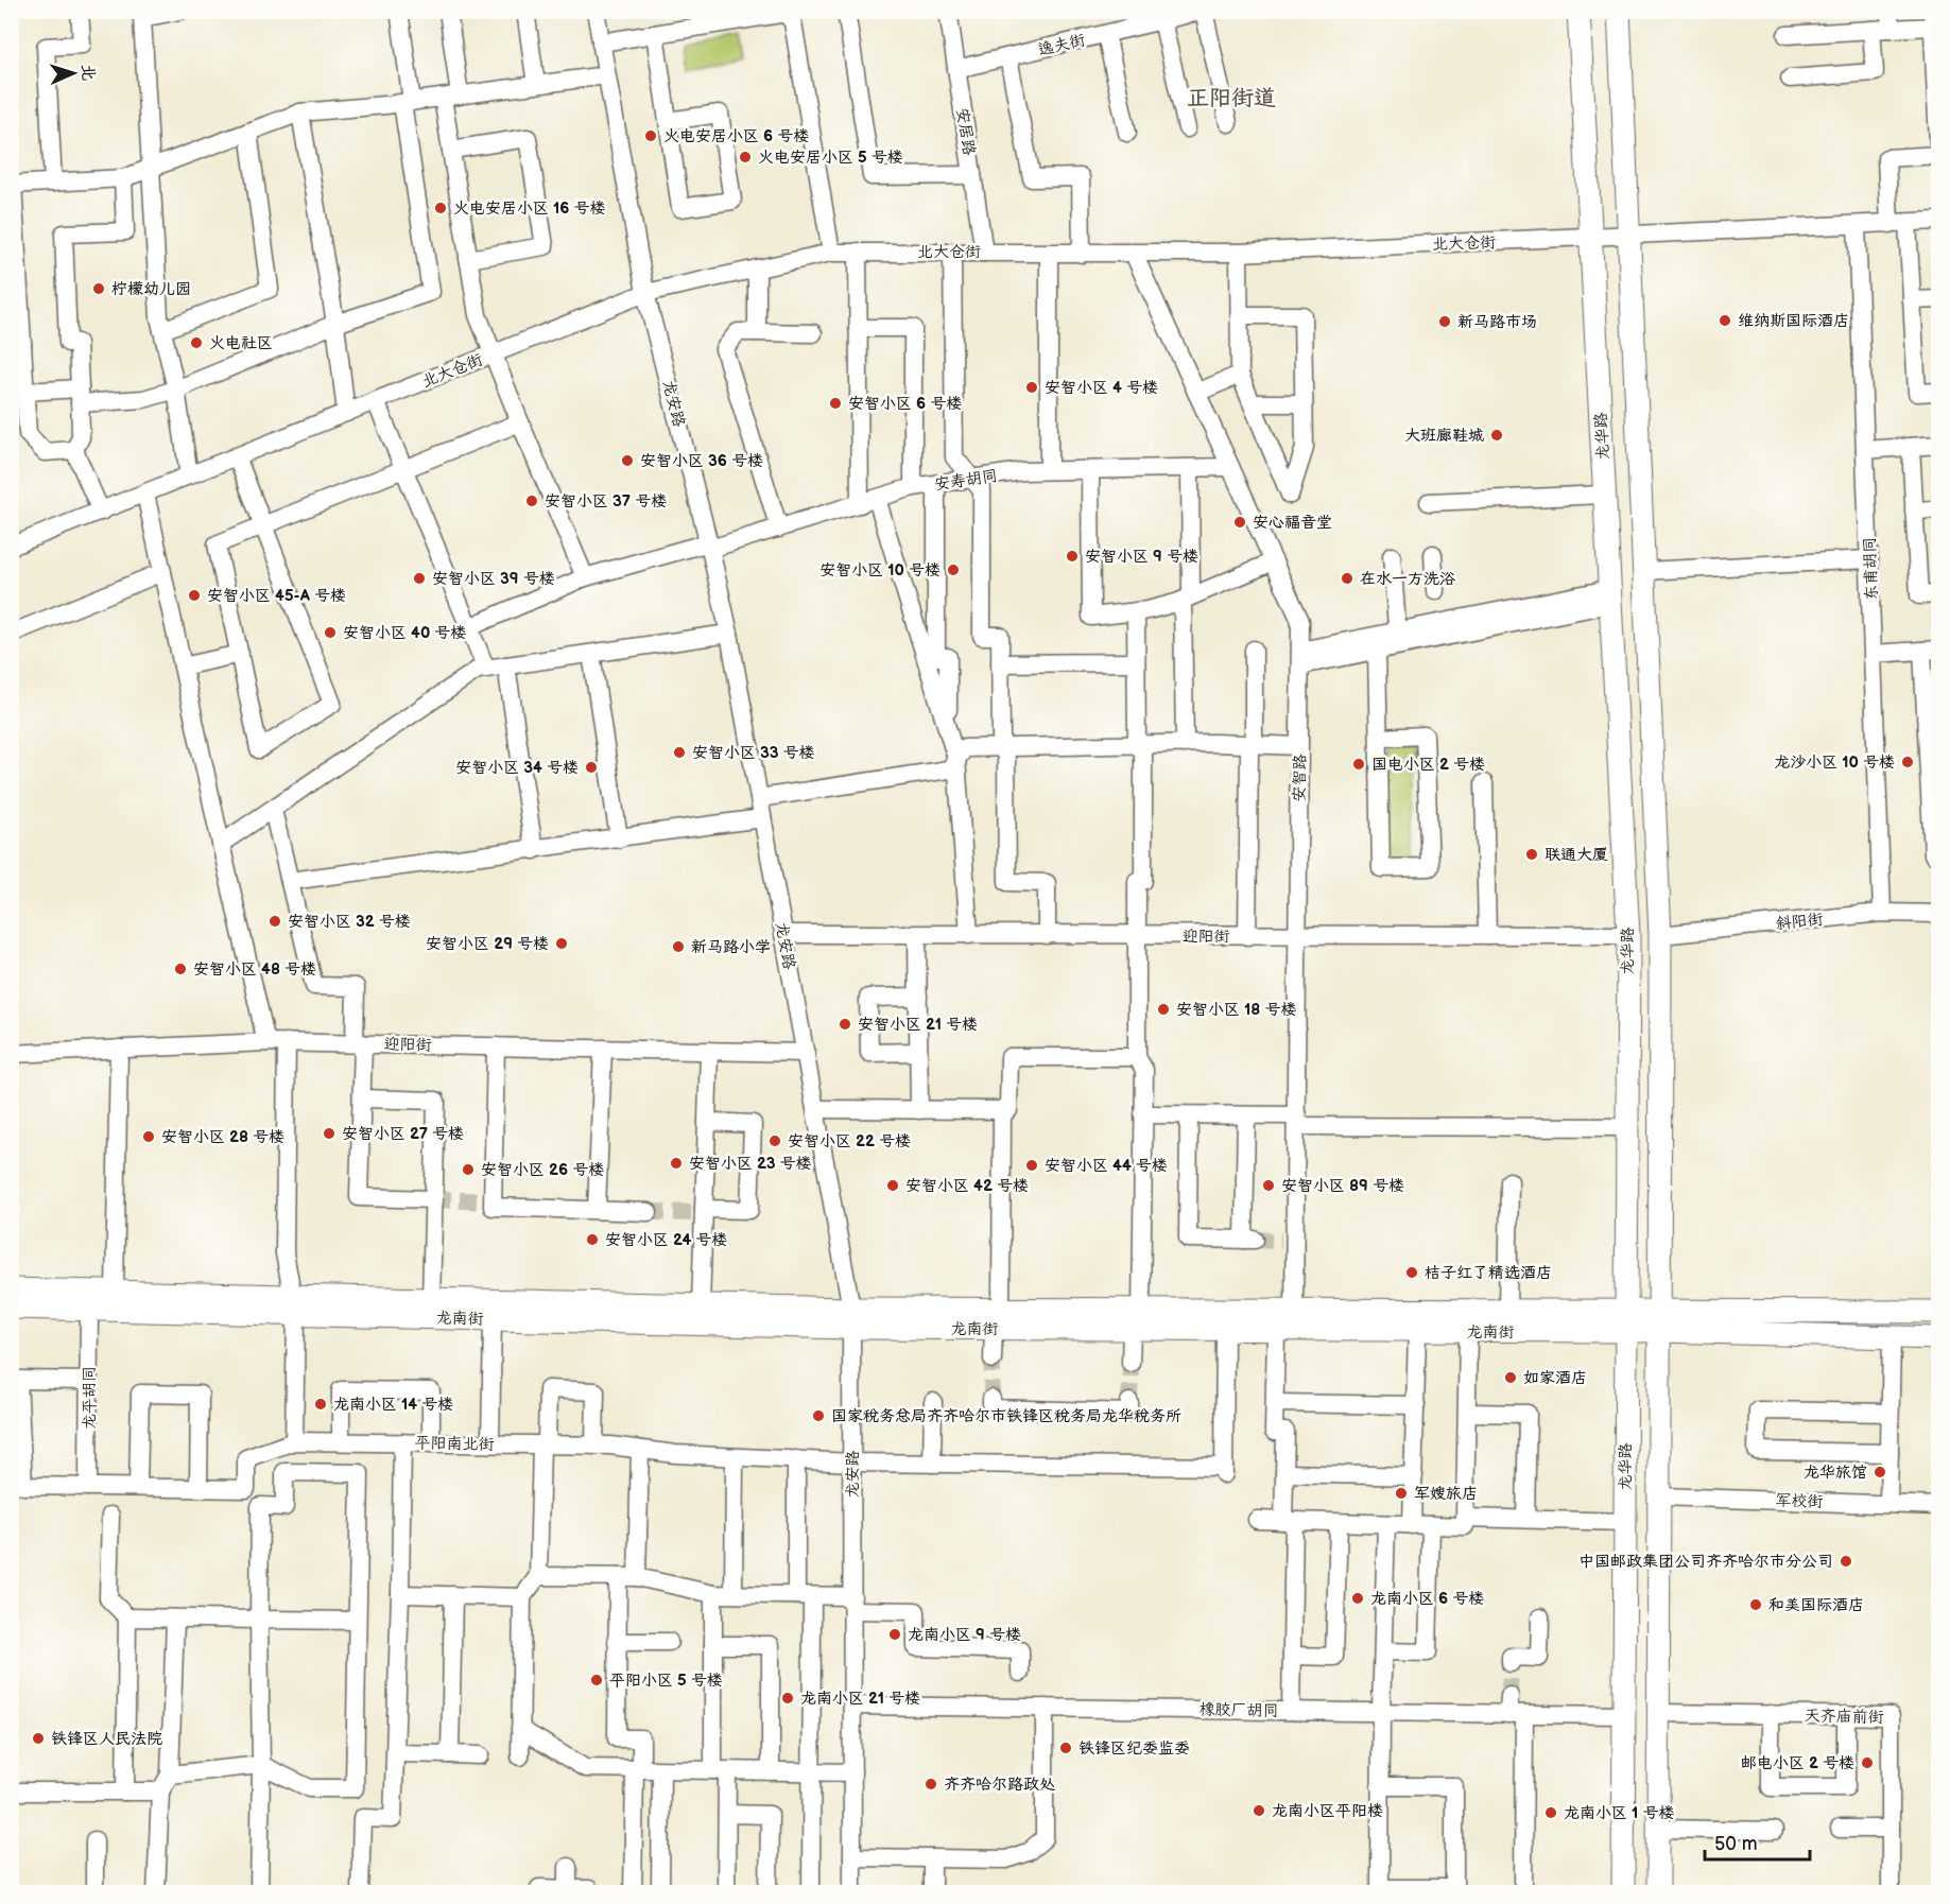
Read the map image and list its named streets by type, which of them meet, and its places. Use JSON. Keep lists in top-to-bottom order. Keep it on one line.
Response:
{"streets":{"main road":["龙华路","龙南街"],"street":["逸夫街","安居路","北大仓街","龙安路","安寿胡同","东甫胡同","安智路","斜阳街","迎阳街","龙平胡同","平阳南北街","军校街","橡胶厂胡同","天齐庙前街"]},"crossings":[["逸夫街","安居路"],["安居路","北大仓街"],["北大仓街","龙安路"],["北大仓街","龙华路"],["北大仓街","东甫胡同"],["北大仓街","安智路"],["龙安路","安寿胡同"],["龙安路","迎阳街"],["龙安路","龙南街"],["龙安路","平阳南北街"],["龙安路","橡胶厂胡同"],["龙华路","斜阳街"],["龙华路","迎阳街"],["龙华路","龙南街"],["龙华路","军校街"],["龙华路","橡胶厂胡同"],["龙华路","天齐庙前街"],["安寿胡同","安智路"],["东甫胡同","斜阳街"],["安智路","迎阳街"],["安智路","龙南街"],["龙南街","龙平胡同"],["龙南街","平阳南北街"],["龙平胡同","平阳南北街"]],"districts":["正阳街道"],"places":["火电安居小区 6 号楼","火电安居小区 5 号楼","火电安居小区 16 号楼","柠檬幼儿园","维纳斯国际酒店","新马路市场","火电社区","安智小区 4 号楼","安智小区 6 号楼","大班廊鞋城","安智小区 36 号楼","安智小区 37 号楼","安心福音堂","安智小区 9 号楼","安智小区 10 号楼","安智小区 39 号楼","在水一方洗浴","安智小区 45-A 号楼","安智小区 40 号楼","安智小区 33 号楼","龙沙小区 10 号楼","国电小区 2 号楼","安智小区 34 号楼","联通大厦","安智小区 32 号楼","安智小区 29 号楼","新马路小学","安智小区 48 号楼","安智小区 18 号楼","安智小区 21 号楼","安智小区 27 号楼","安智小区 28 号楼","安智小区 22 号楼","安智小区 23 号楼","安智小区 44 号楼","安智小区 26 号楼","安智小区 42 号楼","安智小区 89 号楼","安智小区 24 号楼","桔子红了精选酒店","如家酒店","龙南小区 14 号楼","国家税务总局齐齐哈尔市铁锋区税务局龙华税务所","龙华旅馆","军嫂旅店","中国邮政集团公司齐齐哈尔市分公司","龙南小区 6 号楼","和美国际酒店","龙南小区 9 号楼","平阳小区 5 号楼","龙南小区 21 号楼","铁锋区人民法院","铁锋区纪委监委","邮电小区 2 号楼","齐齐哈尔路政处","龙南小区平阳楼","龙南小区 1 号楼"],"scale_bar":"50 m","north":"right"}
